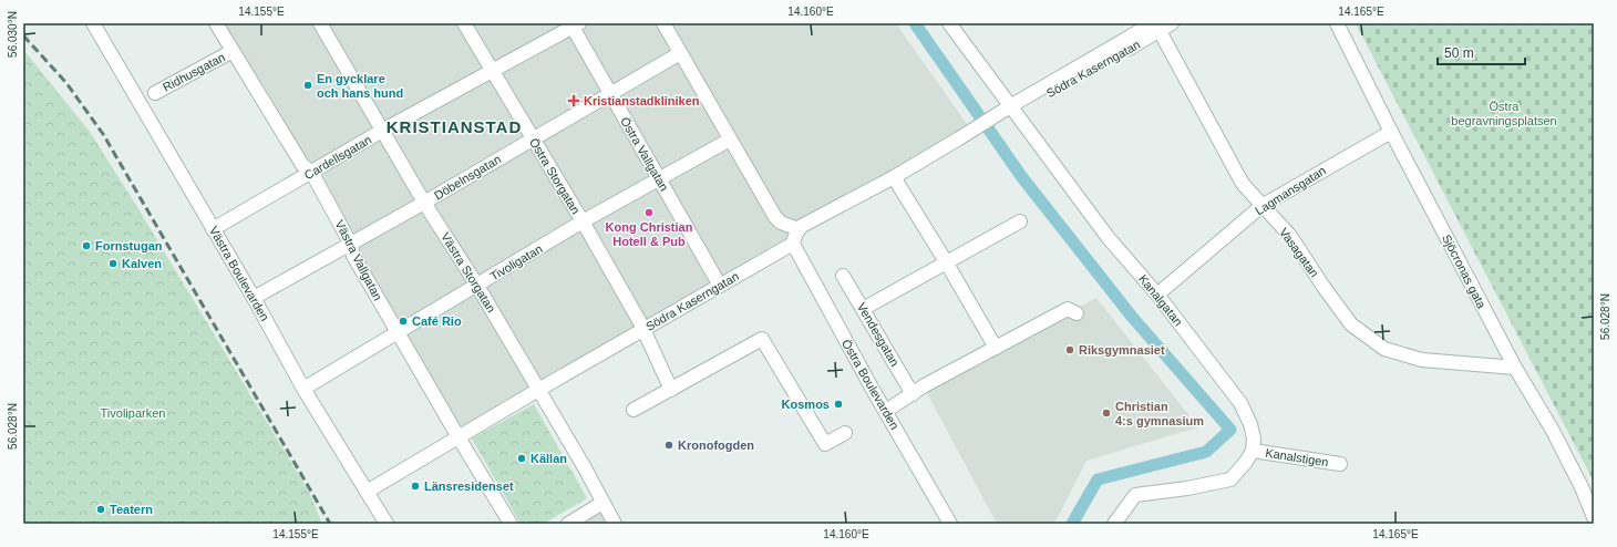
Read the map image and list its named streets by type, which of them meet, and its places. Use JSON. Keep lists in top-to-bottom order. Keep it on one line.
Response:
{"streets":{"street":["Södra Kaserngatan","Ridhusgatan","Östra Vallgatan","Cardellsgatan","Östra Storgatan","Döbelnsgatan","Lagmansgatan","Vasagatan","Västra Vallgatan","Tivoligatan","Sjöcronas gata","Västra Storgatan","Västra Boulevarden","Kanalgatan","Vendesgatan","Östra Boulevarden","Kanalstigen"]},"crossings":[["Södra Kaserngatan","Östra Vallgatan"],["Södra Kaserngatan","Östra Storgatan"],["Södra Kaserngatan","Vasagatan"],["Södra Kaserngatan","Västra Vallgatan"],["Södra Kaserngatan","Västra Storgatan"],["Södra Kaserngatan","Västra Boulevarden"],["Södra Kaserngatan","Kanalgatan"],["Södra Kaserngatan","Östra Boulevarden"],["Ridhusgatan","Västra Vallgatan"],["Östra Vallgatan","Cardellsgatan"],["Östra Vallgatan","Döbelnsgatan"],["Östra Vallgatan","Tivoligatan"],["Cardellsgatan","Östra Storgatan"],["Cardellsgatan","Västra Vallgatan"],["Cardellsgatan","Västra Storgatan"],["Cardellsgatan","Västra Boulevarden"],["Östra Storgatan","Döbelnsgatan"],["Östra Storgatan","Tivoligatan"],["Döbelnsgatan","Västra Vallgatan"],["Döbelnsgatan","Västra Storgatan"],["Döbelnsgatan","Västra Boulevarden"],["Lagmansgatan","Vasagatan"],["Lagmansgatan","Sjöcronas gata"],["Lagmansgatan","Kanalgatan"],["Vasagatan","Sjöcronas gata"],["Västra Vallgatan","Tivoligatan"],["Tivoligatan","Västra Storgatan"],["Tivoligatan","Västra Boulevarden"],["Kanalgatan","Kanalstigen"]],"districts":["KRISTIANSTAD"],"parks":["Östra begravningsplatsen","Tivoliparken"],"places":{"other":["En gycklare och hans hund","Kong Christian Hotell & Pub","Fornstugan","Kalven","Café Rio","Riksgymnasiet","Kosmos","Christian 4:s gymnasium","Kronofogden","Källan","Länsresidenset","Teatern"],"health":["Kristianstadkliniken"]},"scale_bar":"50 m","coordinates":["14.155°E","14.160°E","14.165°E","56.030°N","56.028°N"]}
